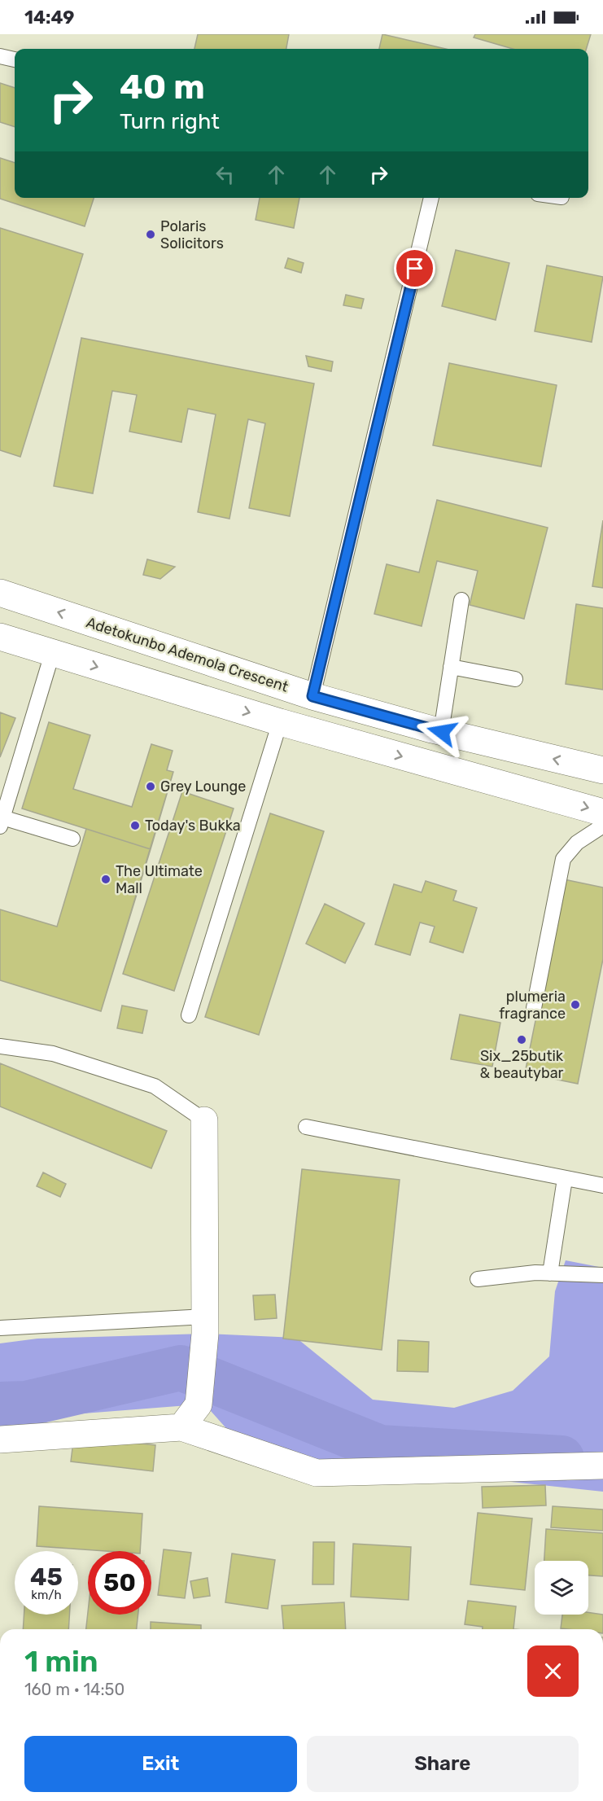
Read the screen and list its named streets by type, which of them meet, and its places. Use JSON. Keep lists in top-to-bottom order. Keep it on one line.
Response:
{"streets":{"main road":["Adetokunbo Ademola Crescent"]},"places":["Polaris Solicitors","Grey Lounge","Today's Bukka","The Ultimate Mall","plumeria fragrance","Six_25butik & beautybar"],"page":{"status":"14:49","turn":["40 m","Turn right"],"speed":"45 km/h","limit":"50","heading":["1 min","160 m · 14:50"],"buttons":["Exit","Share"]}}
